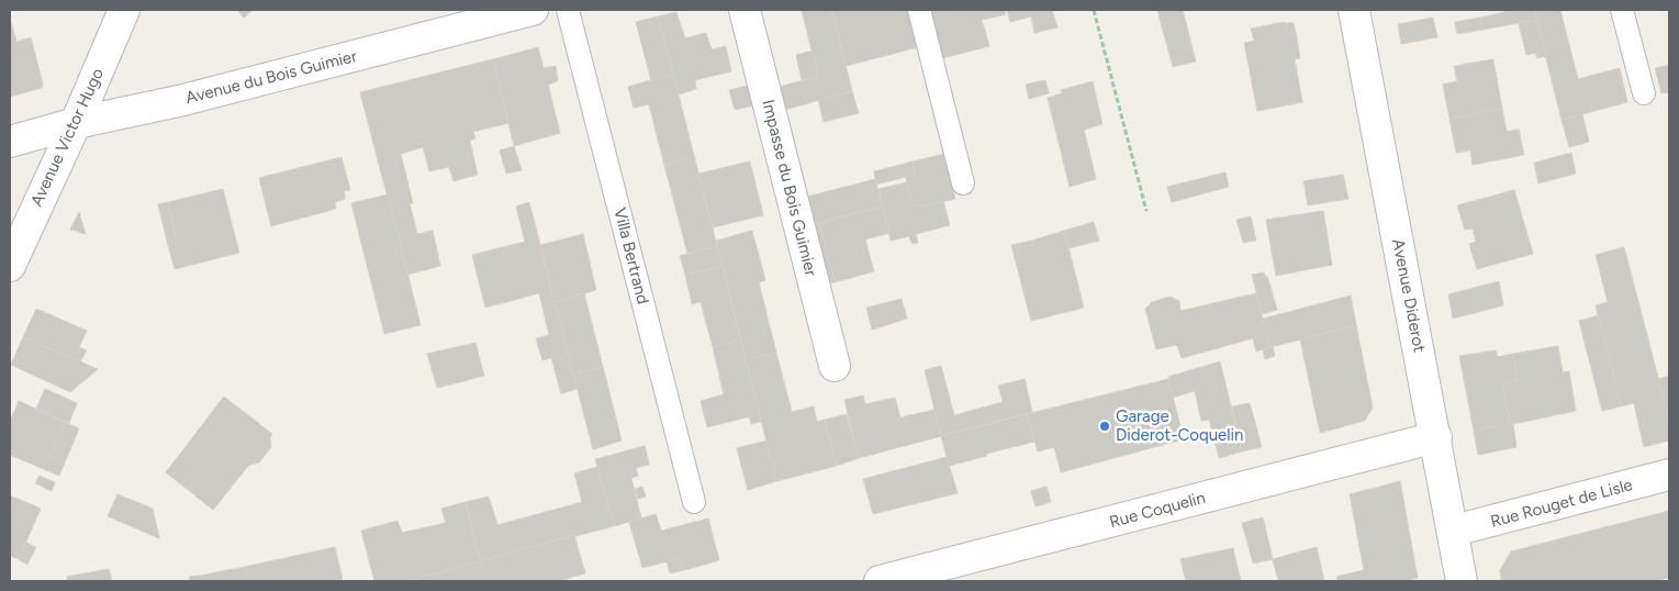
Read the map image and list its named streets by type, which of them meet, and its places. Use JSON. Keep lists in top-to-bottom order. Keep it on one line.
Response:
{"streets":{"street":["Avenue du Bois Guimier","Avenue Victor Hugo","Impasse du Bois Guimier","Avenue Diderot","Rue Rouget de Lisle","Rue Coquelin"],"lane":["Villa Bertrand"]},"crossings":[["Avenue du Bois Guimier","Avenue Victor Hugo"],["Avenue Diderot","Rue Rouget de Lisle"],["Avenue Diderot","Rue Coquelin"]],"places":["Garage Diderot-Coquelin"]}
